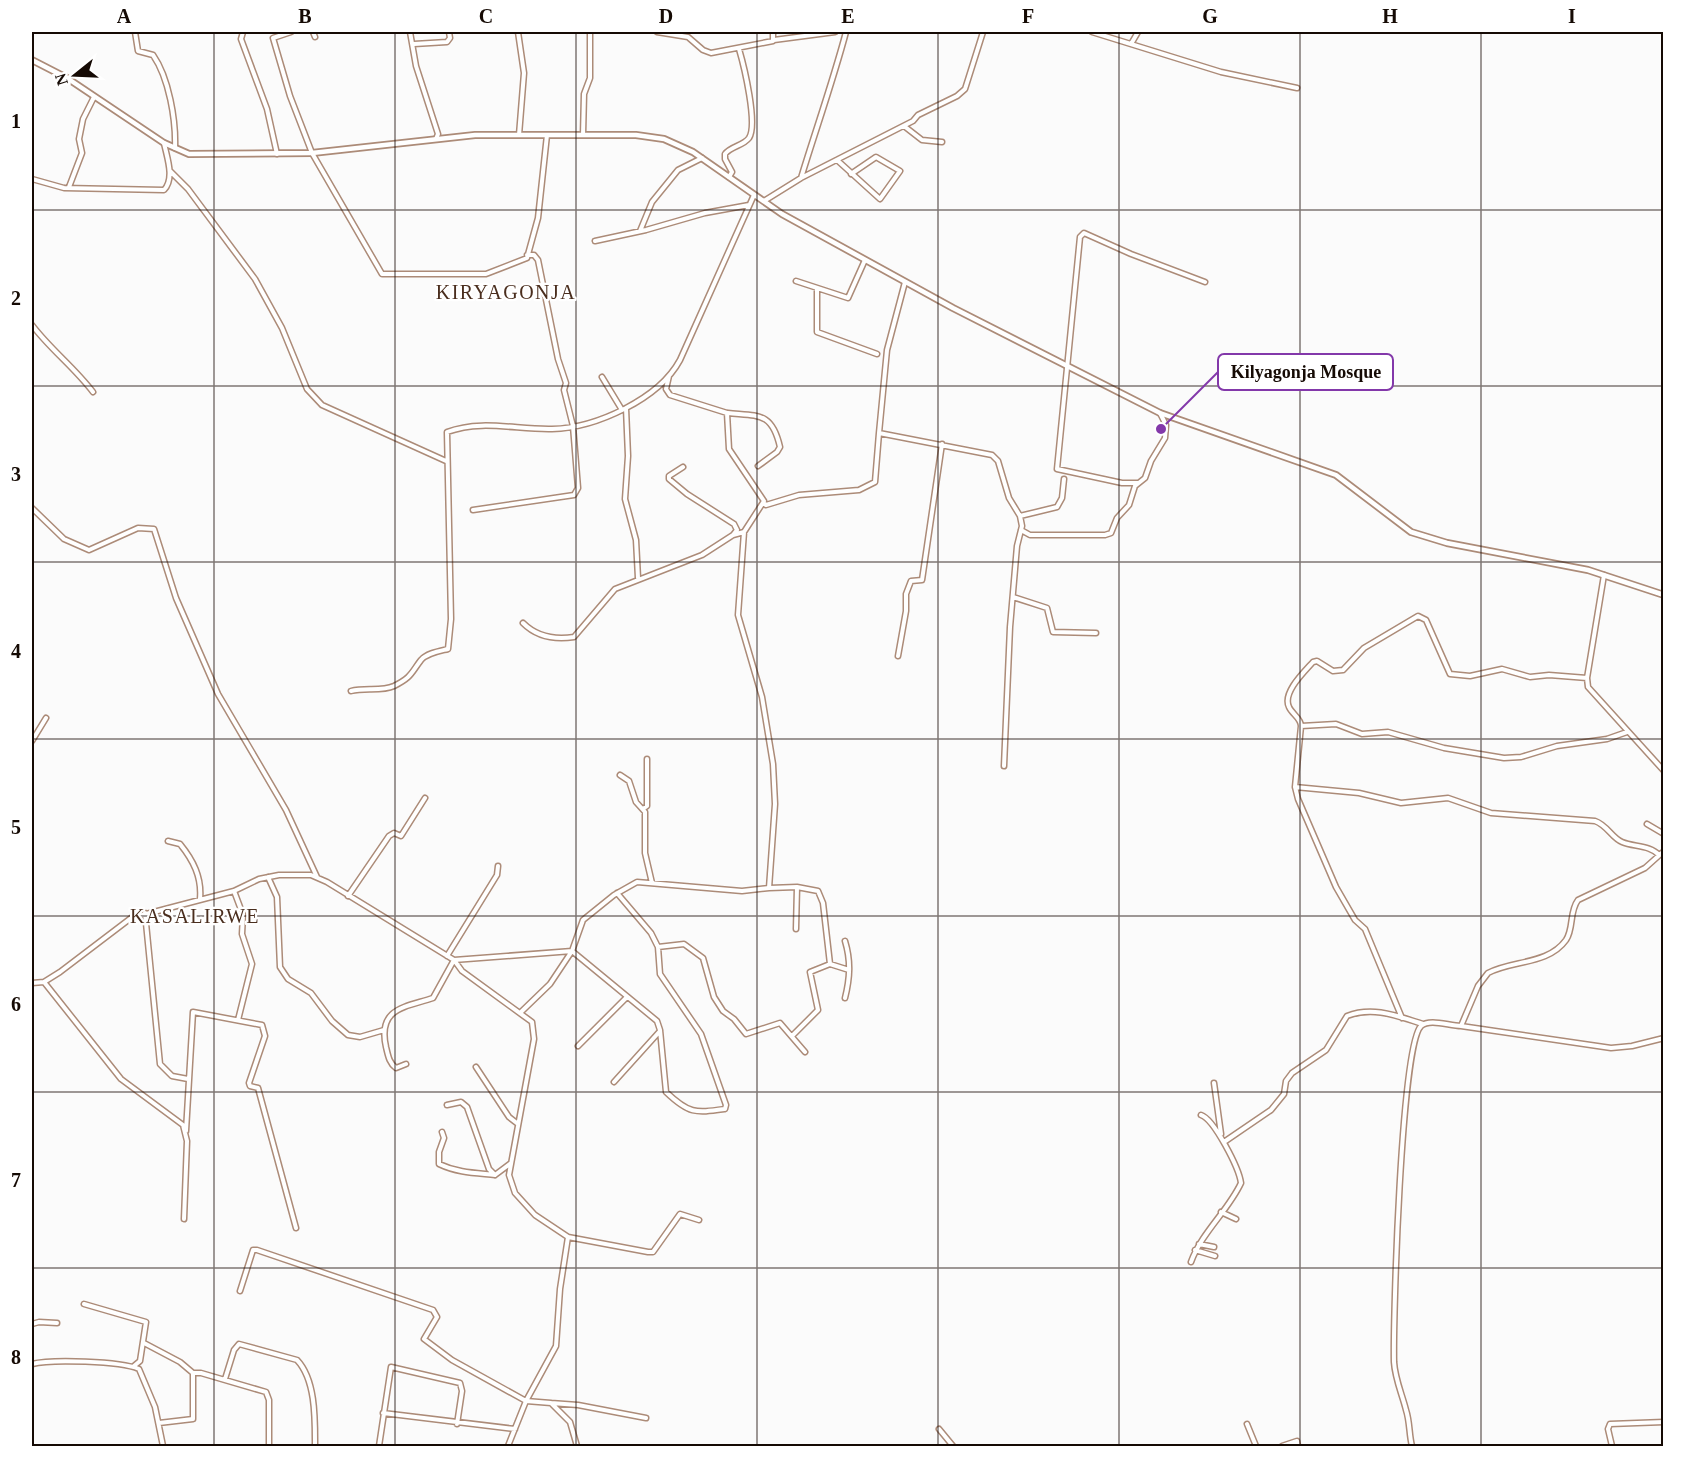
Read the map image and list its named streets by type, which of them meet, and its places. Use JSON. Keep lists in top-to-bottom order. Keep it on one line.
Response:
{"districts":["KIRYAGONJA","KASALIRWE"],"places":["Kilyagonja Mosque"],"north":"left","grid":{"columns":["A","B","C","D","E","F","G","H","I"],"rows":["1","2","3","4","5","6","7","8"]}}
